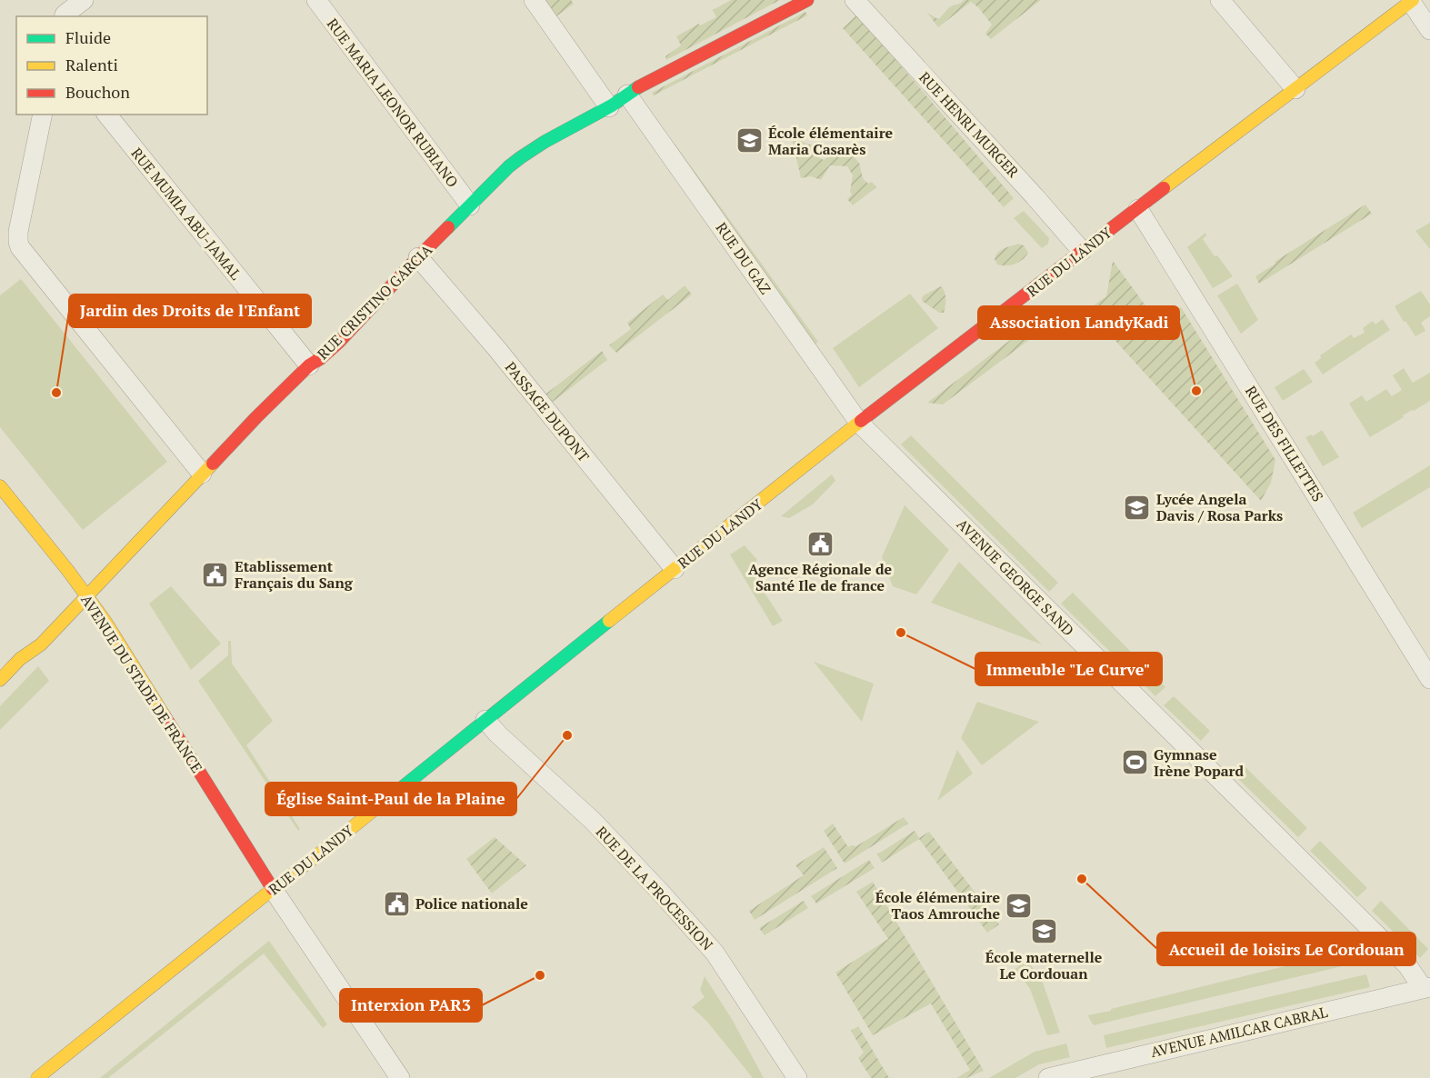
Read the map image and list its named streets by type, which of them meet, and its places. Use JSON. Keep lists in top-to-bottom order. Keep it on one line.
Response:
{"streets":{"main road":["RUE DU LANDY","RUE CRISTINO GARCIA","AVENUE DU STADE DE FRANCE"],"street":["RUE MARIA LEONOR RUBIANO","RUE HENRI MURGER","RUE MUMIA ABU-JAMAL","RUE DU GAZ","PASSAGE DUPONT","RUE DES FILLETTES","AVENUE GEORGE SAND","RUE DE LA PROCESSION","AVENUE AMILCAR CABRAL"]},"crossings":[["RUE MARIA LEONOR RUBIANO","RUE CRISTINO GARCIA"],["RUE HENRI MURGER","RUE DU LANDY"],["RUE MUMIA ABU-JAMAL","RUE CRISTINO GARCIA"],["RUE DU GAZ","RUE DU LANDY"],["RUE DU GAZ","RUE CRISTINO GARCIA"],["RUE DU GAZ","AVENUE GEORGE SAND"],["RUE DU LANDY","PASSAGE DUPONT"],["RUE DU LANDY","RUE DES FILLETTES"],["RUE DU LANDY","AVENUE GEORGE SAND"],["RUE DU LANDY","AVENUE DU STADE DE FRANCE"],["RUE DU LANDY","RUE DE LA PROCESSION"],["RUE CRISTINO GARCIA","PASSAGE DUPONT"],["RUE CRISTINO GARCIA","AVENUE DU STADE DE FRANCE"],["AVENUE GEORGE SAND","AVENUE AMILCAR CABRAL"]],"places":{"school or university":["École élémentaire Maria Casarès","Lycée Angela Davis / Rosa Parks","École élémentaire Taos Amrouche","École maternelle Le Cordouan"],"other":["Association LandyKadi","Jardin des Droits de l'Enfant","Immeuble \"Le Curve\"","Église Saint-Paul de la Plaine","Accueil de loisirs Le Cordouan","Interxion PAR3"],"public building":["Agence Régionale de Santé Ile de france","Etablissement Français du Sang","Police nationale"],"sports":["Gymnase Irène Popard"]},"legend":["Fluide","Ralenti","Bouchon"]}
